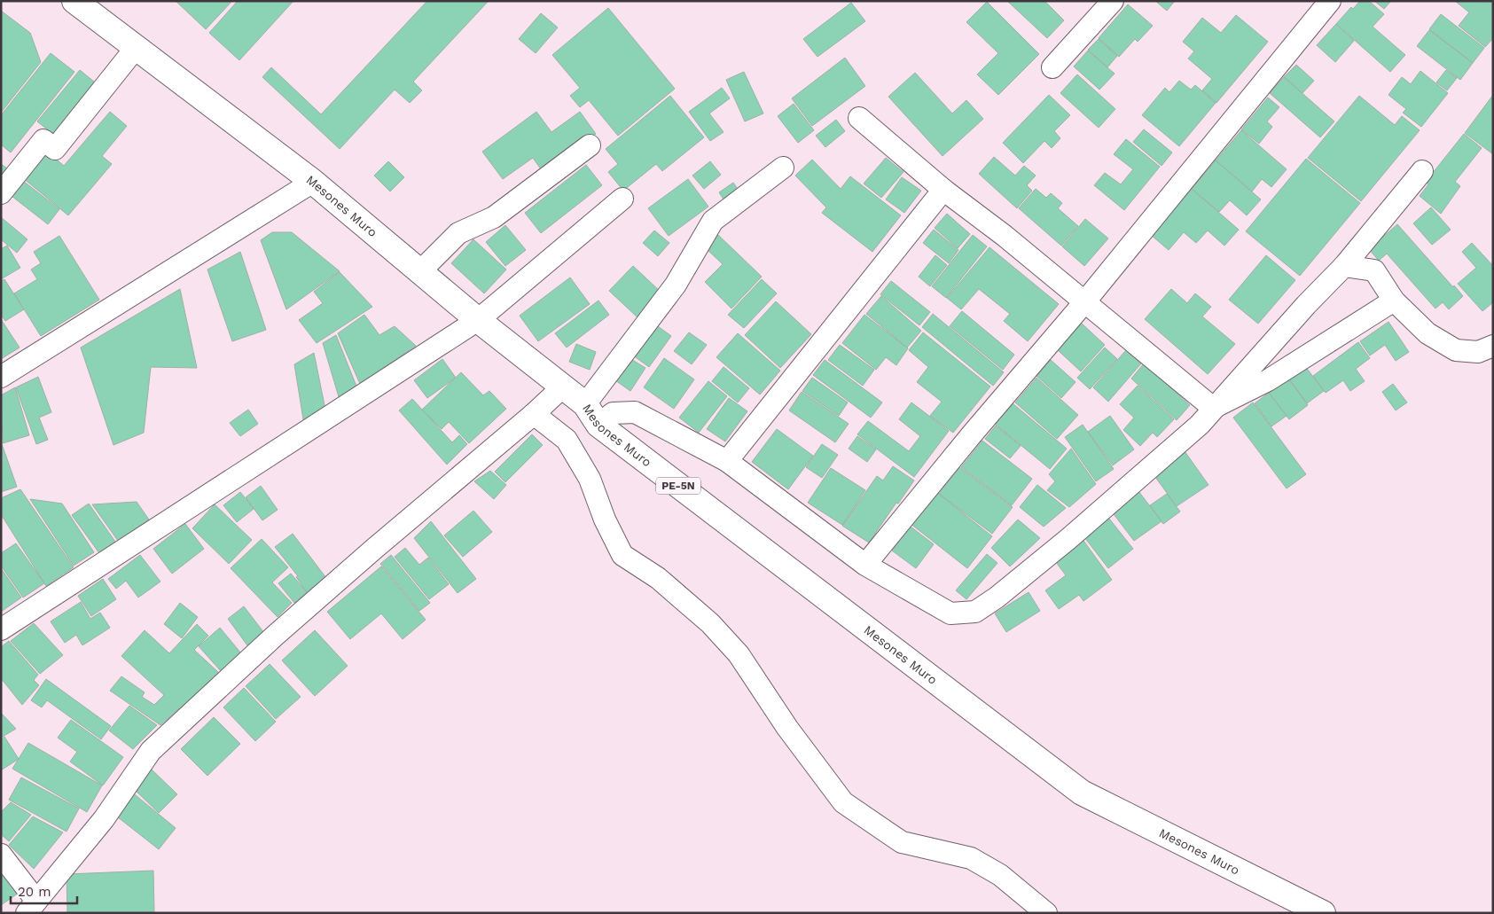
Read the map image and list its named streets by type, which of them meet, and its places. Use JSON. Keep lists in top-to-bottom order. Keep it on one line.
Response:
{"streets":{"highway":["Mesones Muro","PE-5N"]},"scale_bar":"20 m"}
